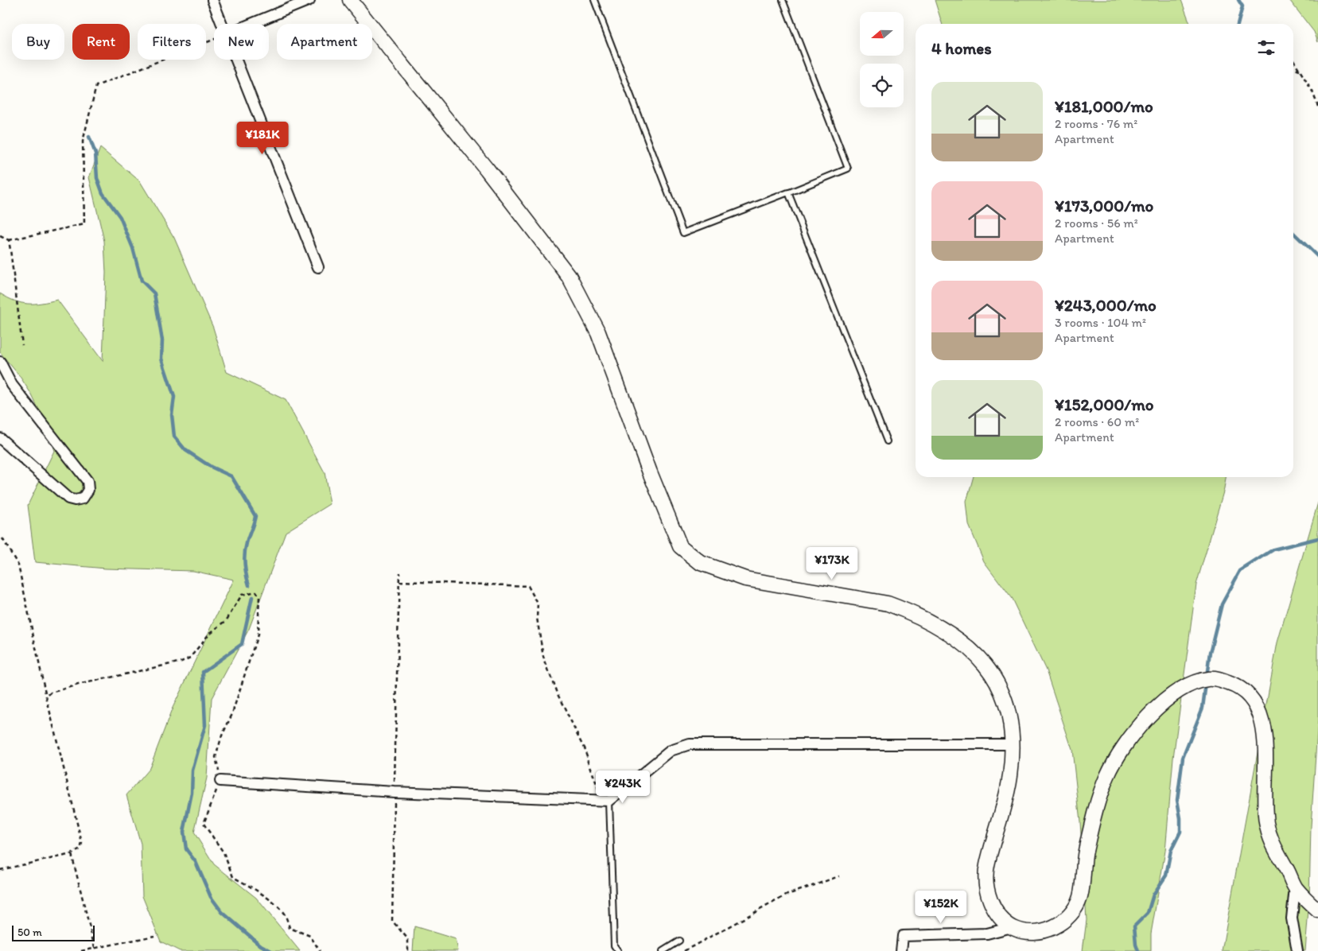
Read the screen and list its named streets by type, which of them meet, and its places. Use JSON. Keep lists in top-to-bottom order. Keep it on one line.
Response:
{"scale_bar":"50 m","north":"left","page":{"chip":["Buy","Rent","Filters","New","Apartment"],"heading":"4 homes","list":[{"name":"¥181,000/mo","note":"2 rooms · 76 m² · Apartment"},{"name":"¥173,000/mo","note":"2 rooms · 56 m² · Apartment"},{"name":"¥243,000/mo","note":"3 rooms · 104 m² · Apartment"},{"name":"¥152,000/mo","note":"2 rooms · 60 m² · Apartment"}],"price":["¥181K","¥173K","¥243K","¥152K"],"scale":"50 m"}}
